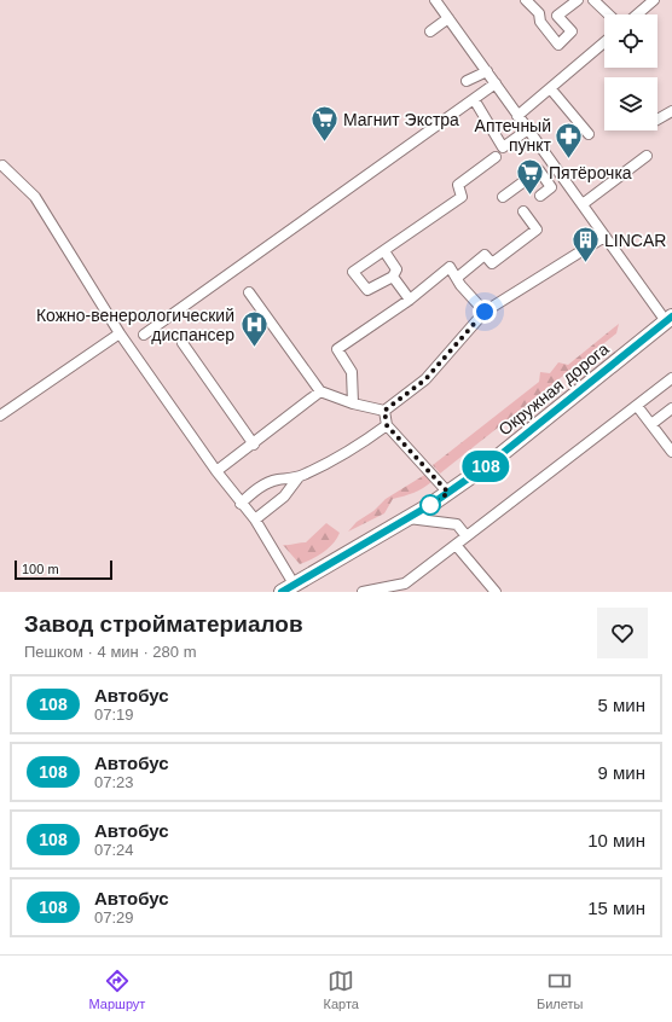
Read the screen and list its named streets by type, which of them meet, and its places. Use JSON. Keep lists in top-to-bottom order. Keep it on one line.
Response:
{"streets":{"highway":["Окружная дорога"]},"places":{"supermarket":["Магнит Экстра","Пятёрочка"],"pharmacy":["Аптечный пункт"],"building":["LINCAR"],"hospital":["Кожно-венерологический диспансер"]},"lines":["bus line 108"],"scale_bar":"100 m","page":{"on_map":"108","scale":"100 m","heading":["Завод стройматериалов","Пешком · 4 мин · 280 m"],"list":[{"mark":"108","name":"Автобус","note":"07:19","value":"5 мин"},{"mark":"108","name":"Автобус","note":"07:23","value":"9 мин"},{"mark":"108","name":"Автобус","note":"07:24","value":"10 мин"},{"mark":"108","name":"Автобус","note":"07:29","value":"15 мин"}],"tabs":["Маршрут","Карта","Билеты"]}}
